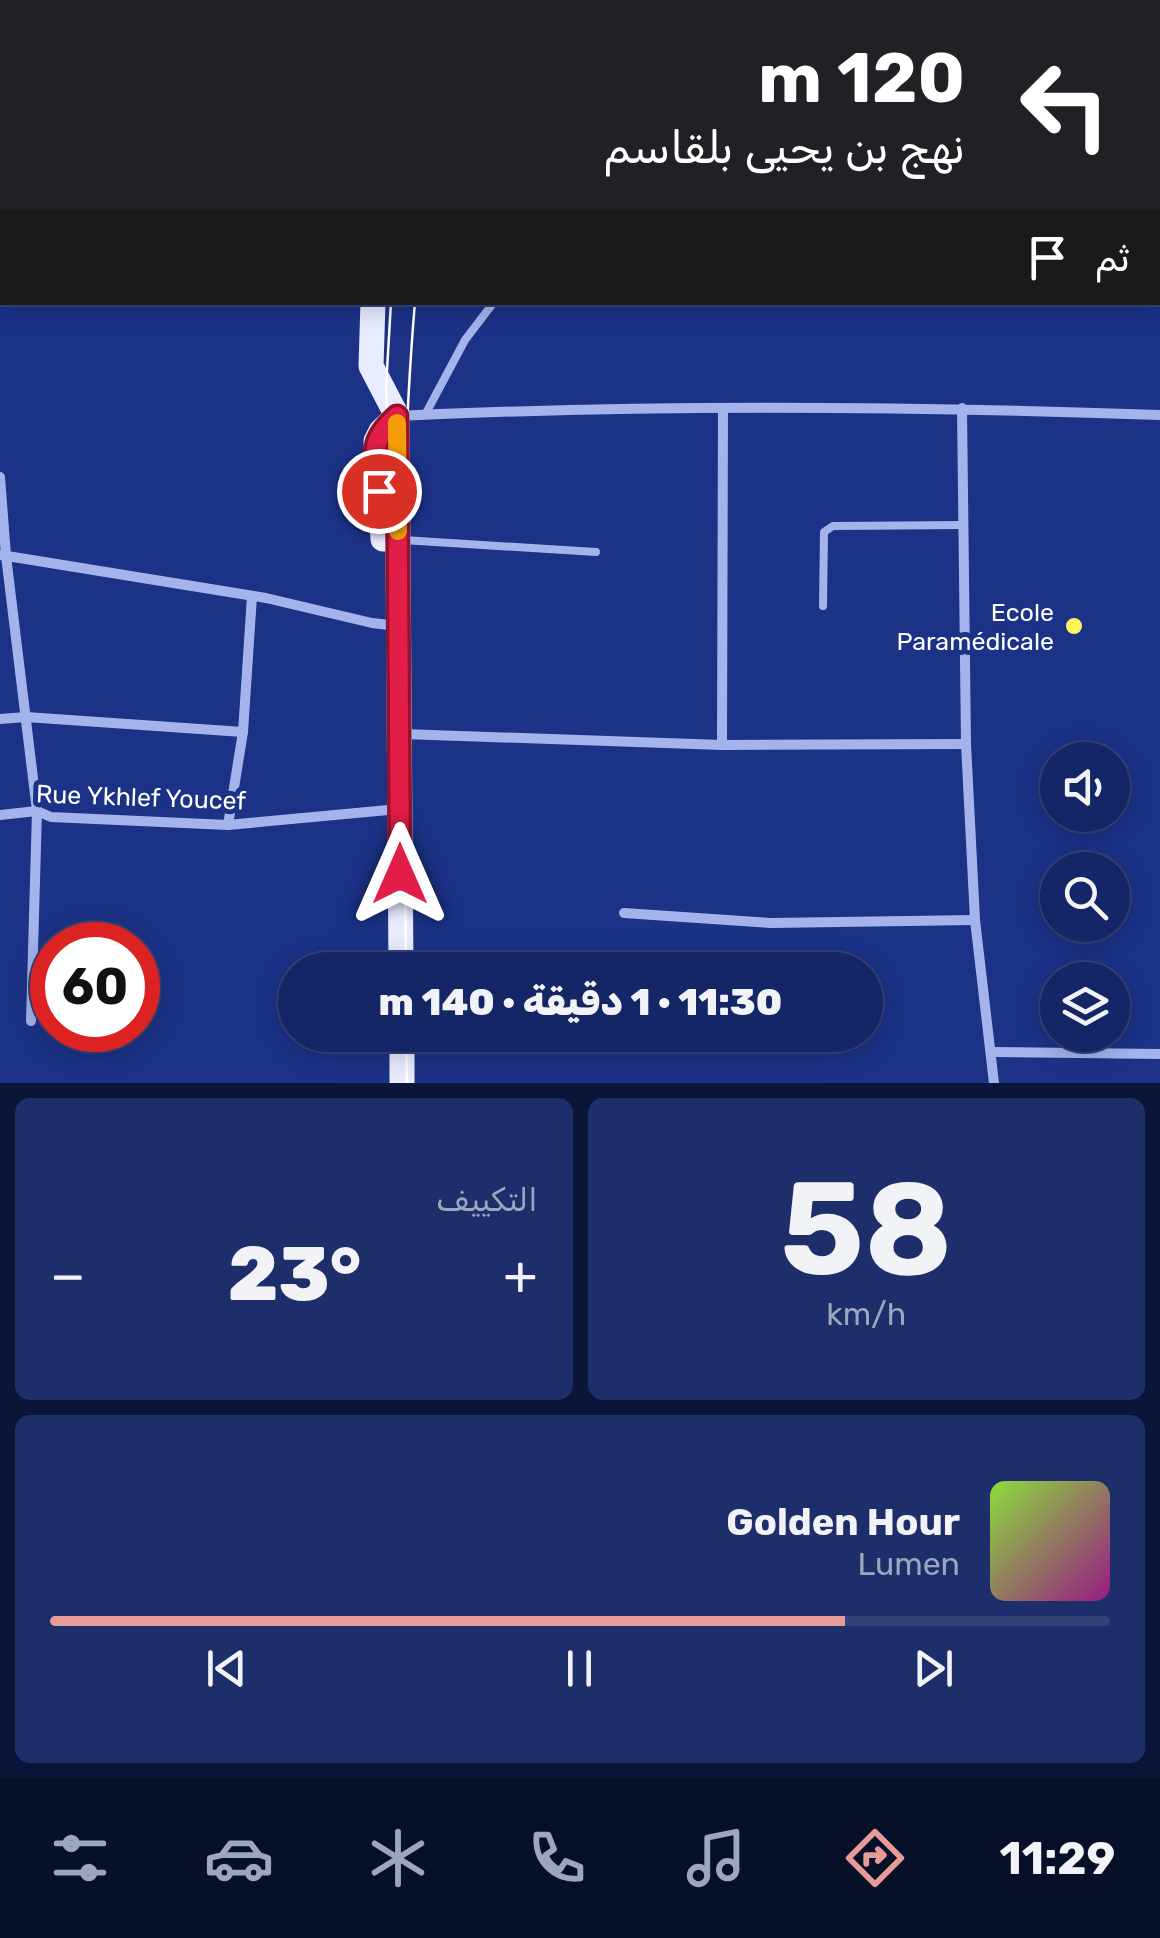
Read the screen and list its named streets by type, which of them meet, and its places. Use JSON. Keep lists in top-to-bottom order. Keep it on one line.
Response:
{"streets":{"street":["Rue Ykhlef Youcef"]},"places":["Ecole Paramédicale"],"page":{"turn":["120 m","نهج بن يحيى بلقاسم"],"then":"ثم","limit":"60","trip":"11:30 · 1 دقيقة · 140 m","tile":[["58","km/h"],"التكييف"],"heat":["−","23°","+"],"song":["Golden Hour","Lumen"],"tabs":"11:29"}}
